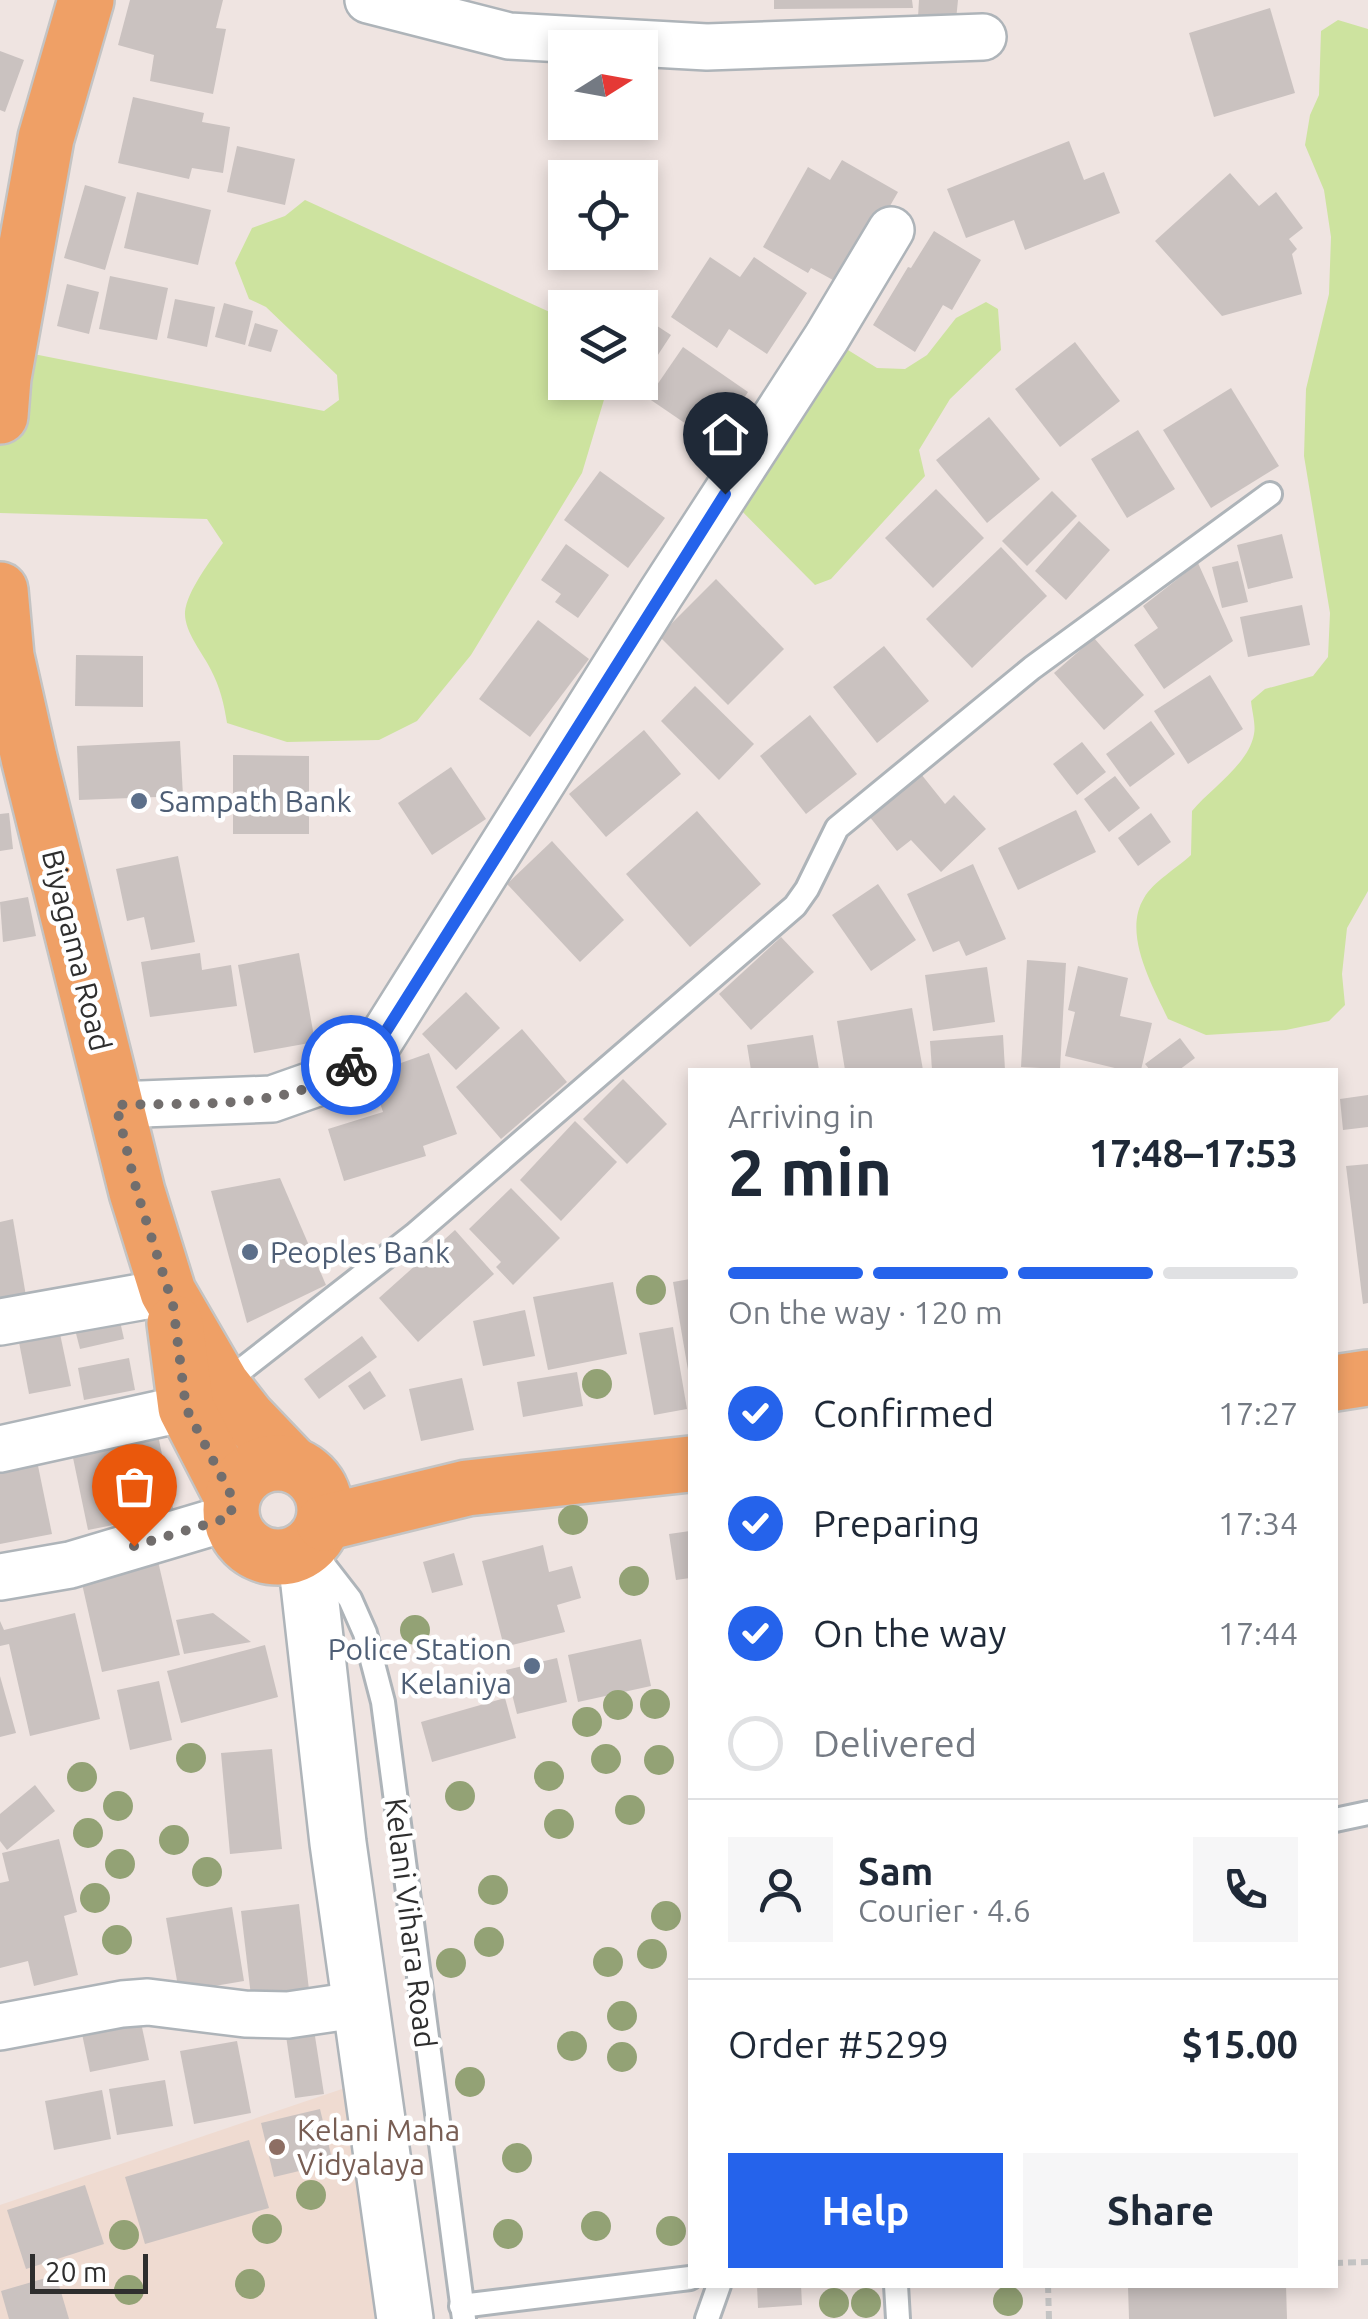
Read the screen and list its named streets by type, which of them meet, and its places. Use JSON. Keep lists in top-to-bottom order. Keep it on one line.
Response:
{"streets":{"main road":["Biyagama Road"],"lane":["Kelani Vihara Road"]},"crossings":[["Biyagama Road","Kelani Vihara Road"]],"places":["Sampath Bank","Peoples Bank","Police Station Kelaniya","Kelani Maha Vidyalaya"],"scale_bar":"20 m","north":"right","page":{"heading":["2 min","Arriving in","17:48–17:53"],"panel":["Sam","Courier · 4.6","Order #5299","$15.00"],"bar":"On the way · 120 m","list":[["Confirmed","17:27"],["Preparing","17:34"],["On the way","17:44"],"Delivered"],"buttons":["Help","Share"],"scale":"20 m"}}
